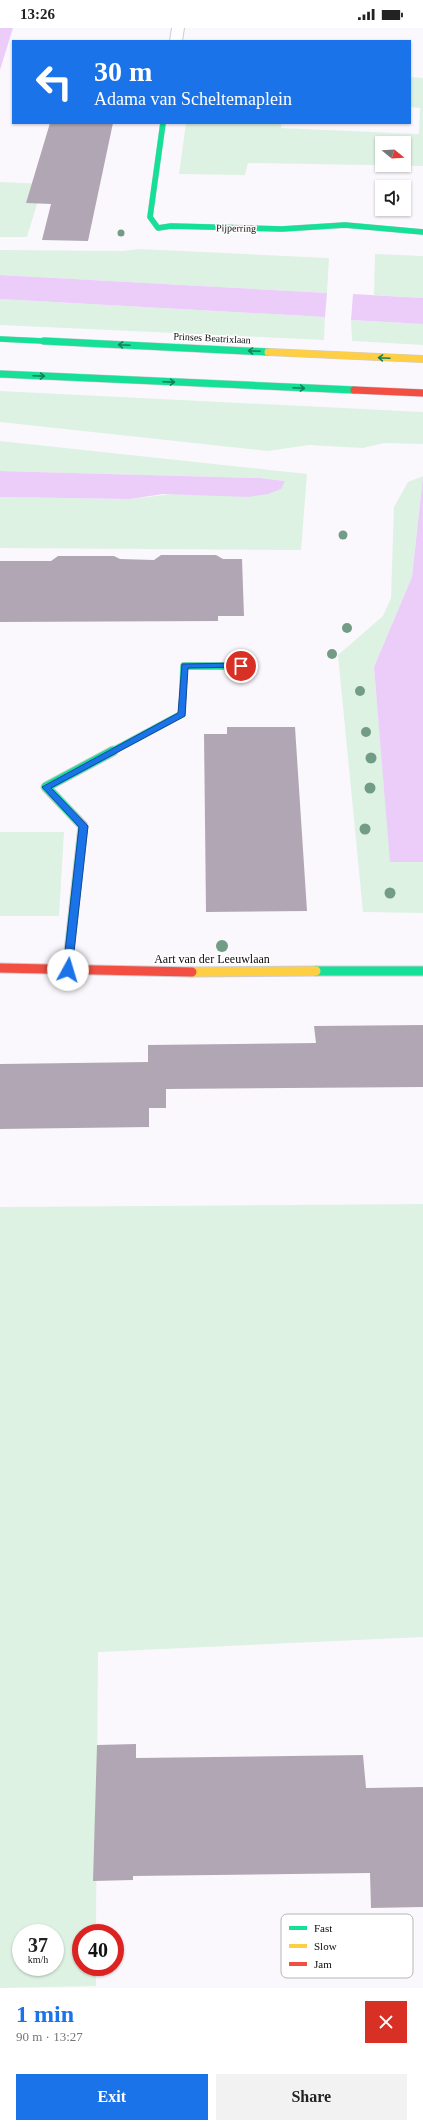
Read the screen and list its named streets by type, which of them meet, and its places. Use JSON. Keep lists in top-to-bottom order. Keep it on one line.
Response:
{"streets":{"street":["Pijperring","Prinses Beatrixlaan","Aart van der Leeuwlaan"]},"legend":["Fast","Slow","Jam"],"north":"right","page":{"status":"13:26","turn":["30 m","Adama van Scheltemaplein"],"speed":"37 km/h","limit":"40","heading":["1 min","90 m · 13:27"],"buttons":["Exit","Share"]}}
